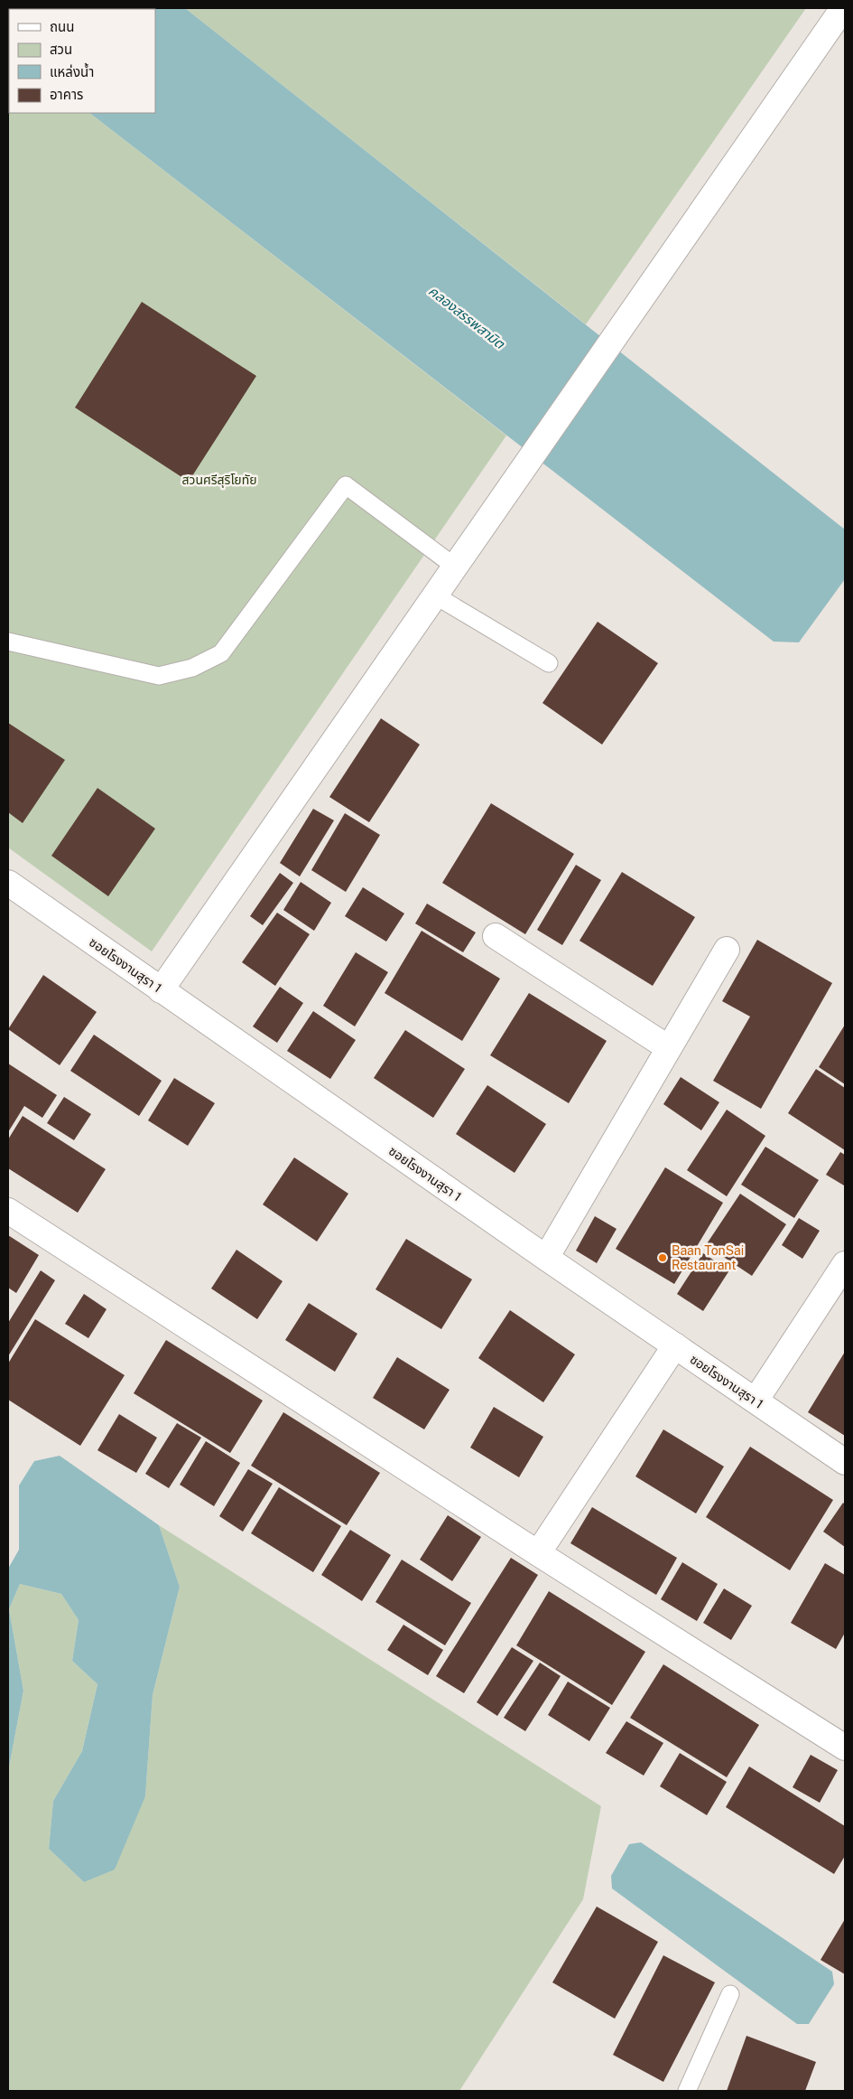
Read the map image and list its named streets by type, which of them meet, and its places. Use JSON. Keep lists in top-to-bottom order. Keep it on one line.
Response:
{"streets":{"street":["ซอยโรงงานสุรา 1"]},"water":["คลองสรรพสามิต"],"parks":["สวนศรีสุริโยทัย"],"places":["Baan TonSai Restaurant"],"legend":["ถนน","สวน","แหล่งน้ำ","อาคาร"]}
